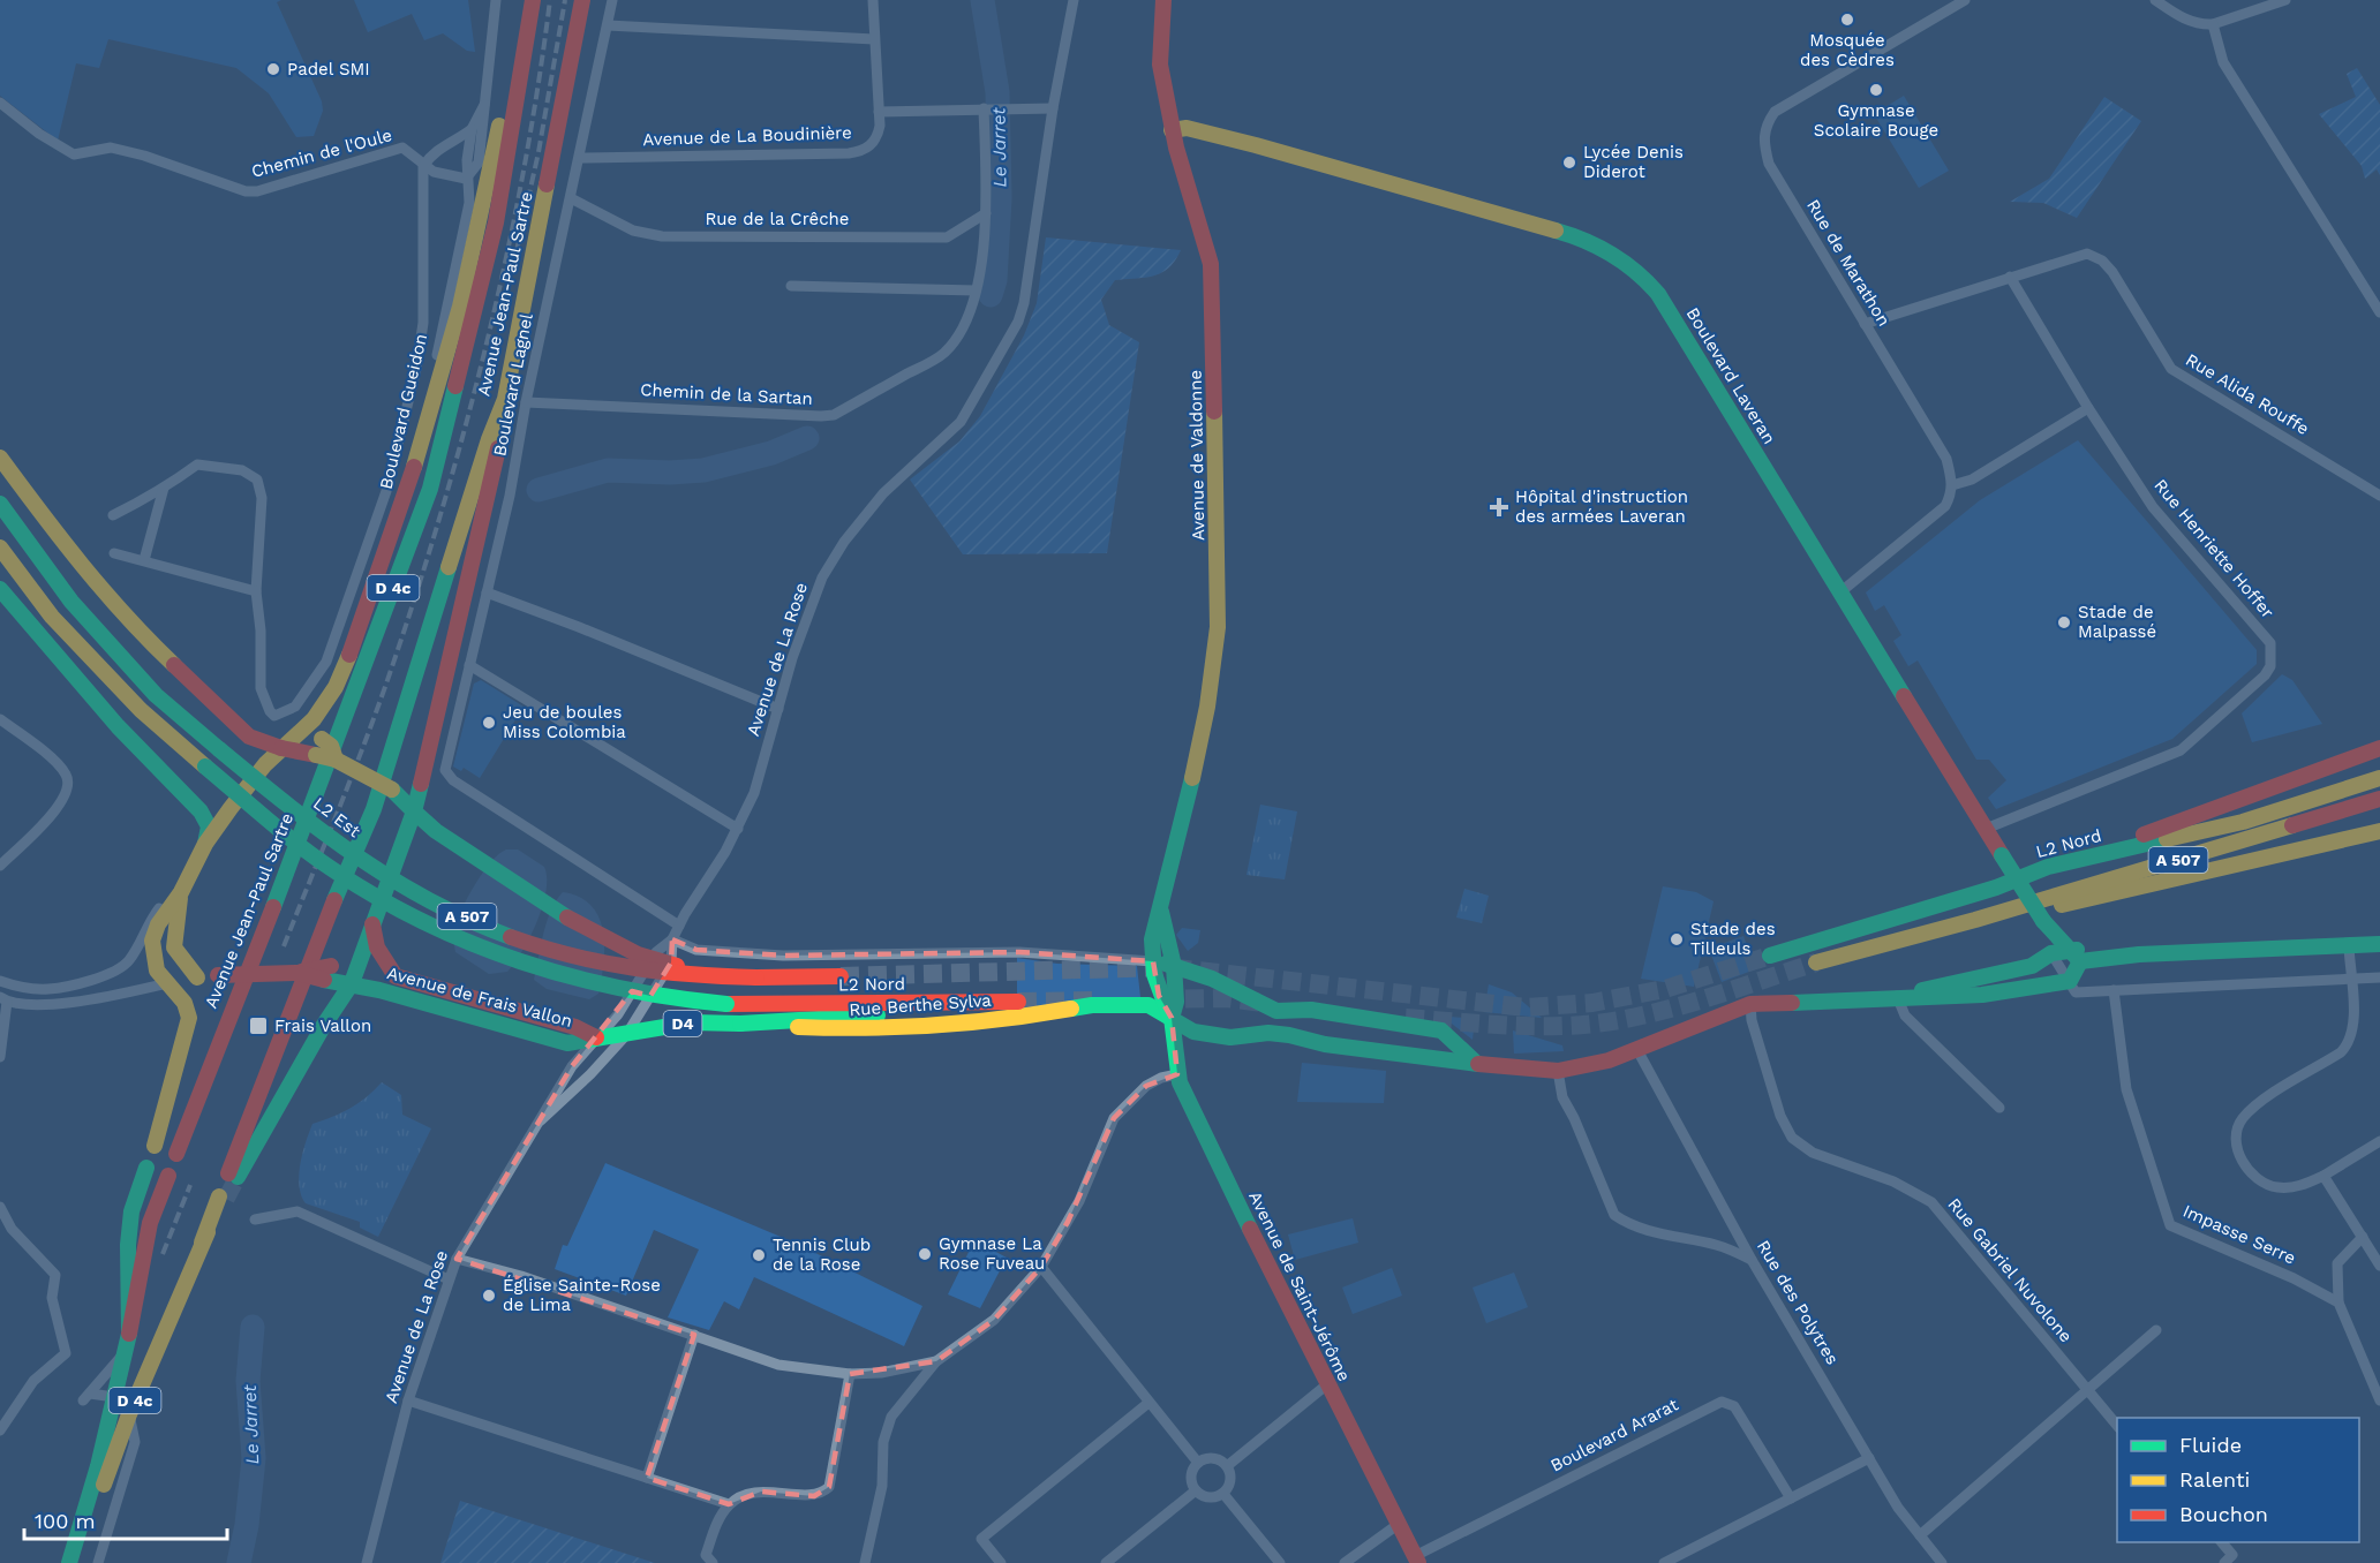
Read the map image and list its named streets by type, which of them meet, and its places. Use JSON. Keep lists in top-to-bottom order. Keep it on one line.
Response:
{"streets":{"main road":["Avenue Jean-Paul Sartre","Boulevard Laveran","Boulevard Gueidon","Avenue de Valdonne","D 4c","L2 Est","L2 Nord","A 507","Avenue de Frais Vallon","Rue Berthe Sylva","D4","Avenue de Saint-Jérôme"],"street":["Avenue de La Boudinière","Chemin de l'Oule","Rue de la Crêche","Rue de Marathon","Boulevard Lagnel","Chemin de la Sartan","Rue Alida Rouffe","Rue Henriette Hoffer","Avenue de La Rose","Impasse Serre","Rue Gabriel Nuvolone","Rue des Polytres","Boulevard Ararat"]},"crossings":[["Avenue de La Boudinière","Boulevard Lagnel"],["Chemin de l'Oule","Boulevard Gueidon"],["Rue de la Crêche","Boulevard Lagnel"],["Rue de la Crêche","Chemin de la Sartan"],["Rue de Marathon","Rue Alida Rouffe"],["Avenue Jean-Paul Sartre","Avenue de Frais Vallon"],["Boulevard Laveran","Avenue de Valdonne"],["Boulevard Laveran","Rue Henriette Hoffer"],["Boulevard Lagnel","Chemin de la Sartan"],["Boulevard Lagnel","Avenue de La Rose"],["Rue Alida Rouffe","Rue Henriette Hoffer"],["Boulevard Gueidon","Avenue de Frais Vallon"],["Avenue de Valdonne","Rue Berthe Sylva"],["Avenue de Valdonne","D4"],["Avenue de Valdonne","Avenue de Saint-Jérôme"],["Avenue de La Rose","Avenue de Frais Vallon"],["Avenue de La Rose","Rue Berthe Sylva"],["Avenue de La Rose","D4"],["L2 Est","L2 Nord"],["L2 Nord","Rue Berthe Sylva"],["Avenue de Frais Vallon","D4"],["Rue Berthe Sylva","D4"],["Rue Berthe Sylva","Avenue de Saint-Jérôme"],["D4","Avenue de Saint-Jérôme"],["Avenue de Saint-Jérôme","Boulevard Ararat"]],"water":["Le Jarret"],"places":{"other":["Mosquée des Cèdres","Padel SMI","Gymnase Scolaire Bouge","Lycée Denis Diderot","Stade de Malpassé","Jeu de boules Miss Colombia","Stade des Tilleuls","Gymnase La Rose Fuveau","Tennis Club de la Rose","Église Sainte-Rose de Lima"],"health":["Hôpital d'instruction des armées Laveran"],"transit":["Frais Vallon"]},"legend":["Fluide","Ralenti","Bouchon"],"scale_bar":"100 m"}
